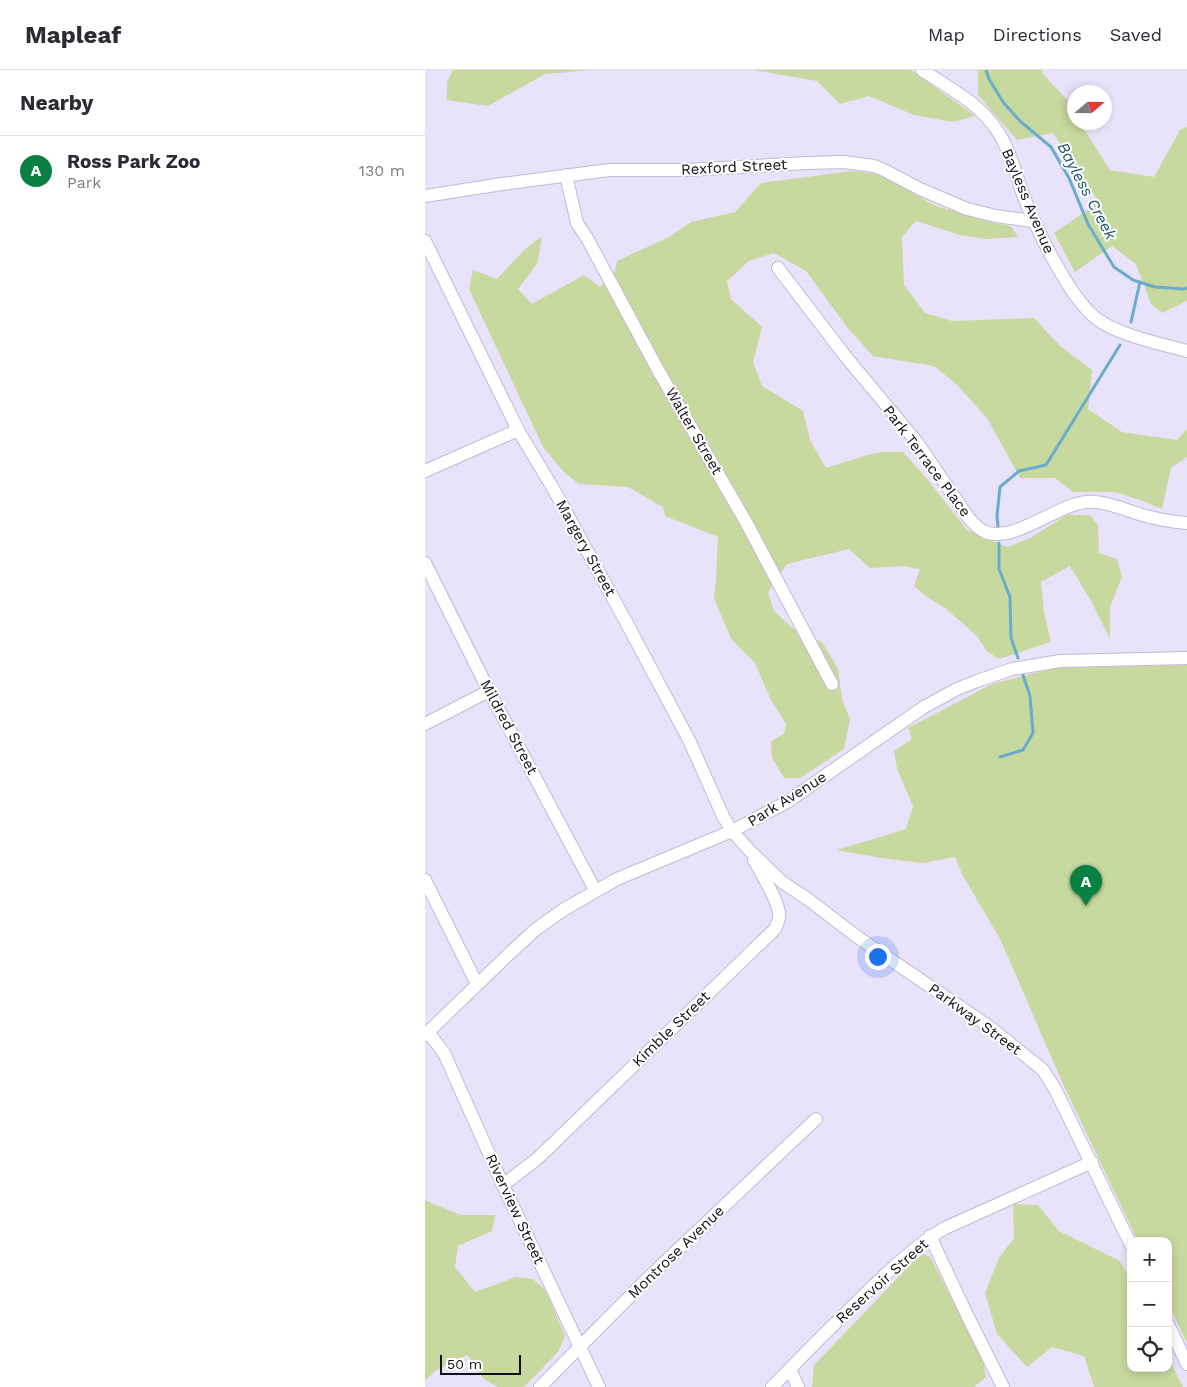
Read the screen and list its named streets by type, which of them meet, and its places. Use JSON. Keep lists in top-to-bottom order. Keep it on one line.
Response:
{"streets":{"street":["Rexford Street","Bayless Avenue","Walter Street","Park Terrace Place","Margery Street","Mildred Street","Park Avenue","Parkway Street","Kimble Street","Riverview Street","Montrose Avenue","Reservoir Street"]},"crossings":[["Rexford Street","Bayless Avenue"],["Rexford Street","Walter Street"],["Margery Street","Park Avenue"],["Margery Street","Parkway Street"],["Margery Street","Kimble Street"],["Mildred Street","Park Avenue"],["Park Avenue","Riverview Street"],["Parkway Street","Kimble Street"],["Parkway Street","Reservoir Street"],["Kimble Street","Riverview Street"],["Riverview Street","Montrose Avenue"]],"water":["Bayless Creek"],"scale_bar":"50 m","north":"right","page":{"header":"Mapleaf","nav":["Map","Directions","Saved"],"heading":"Nearby","list":[{"mark":"A","name":"Ross Park Zoo","note":"Park","value":"130 m"}],"pins":"A","map_buttons":["+","−"],"scale":"50 m"}}
